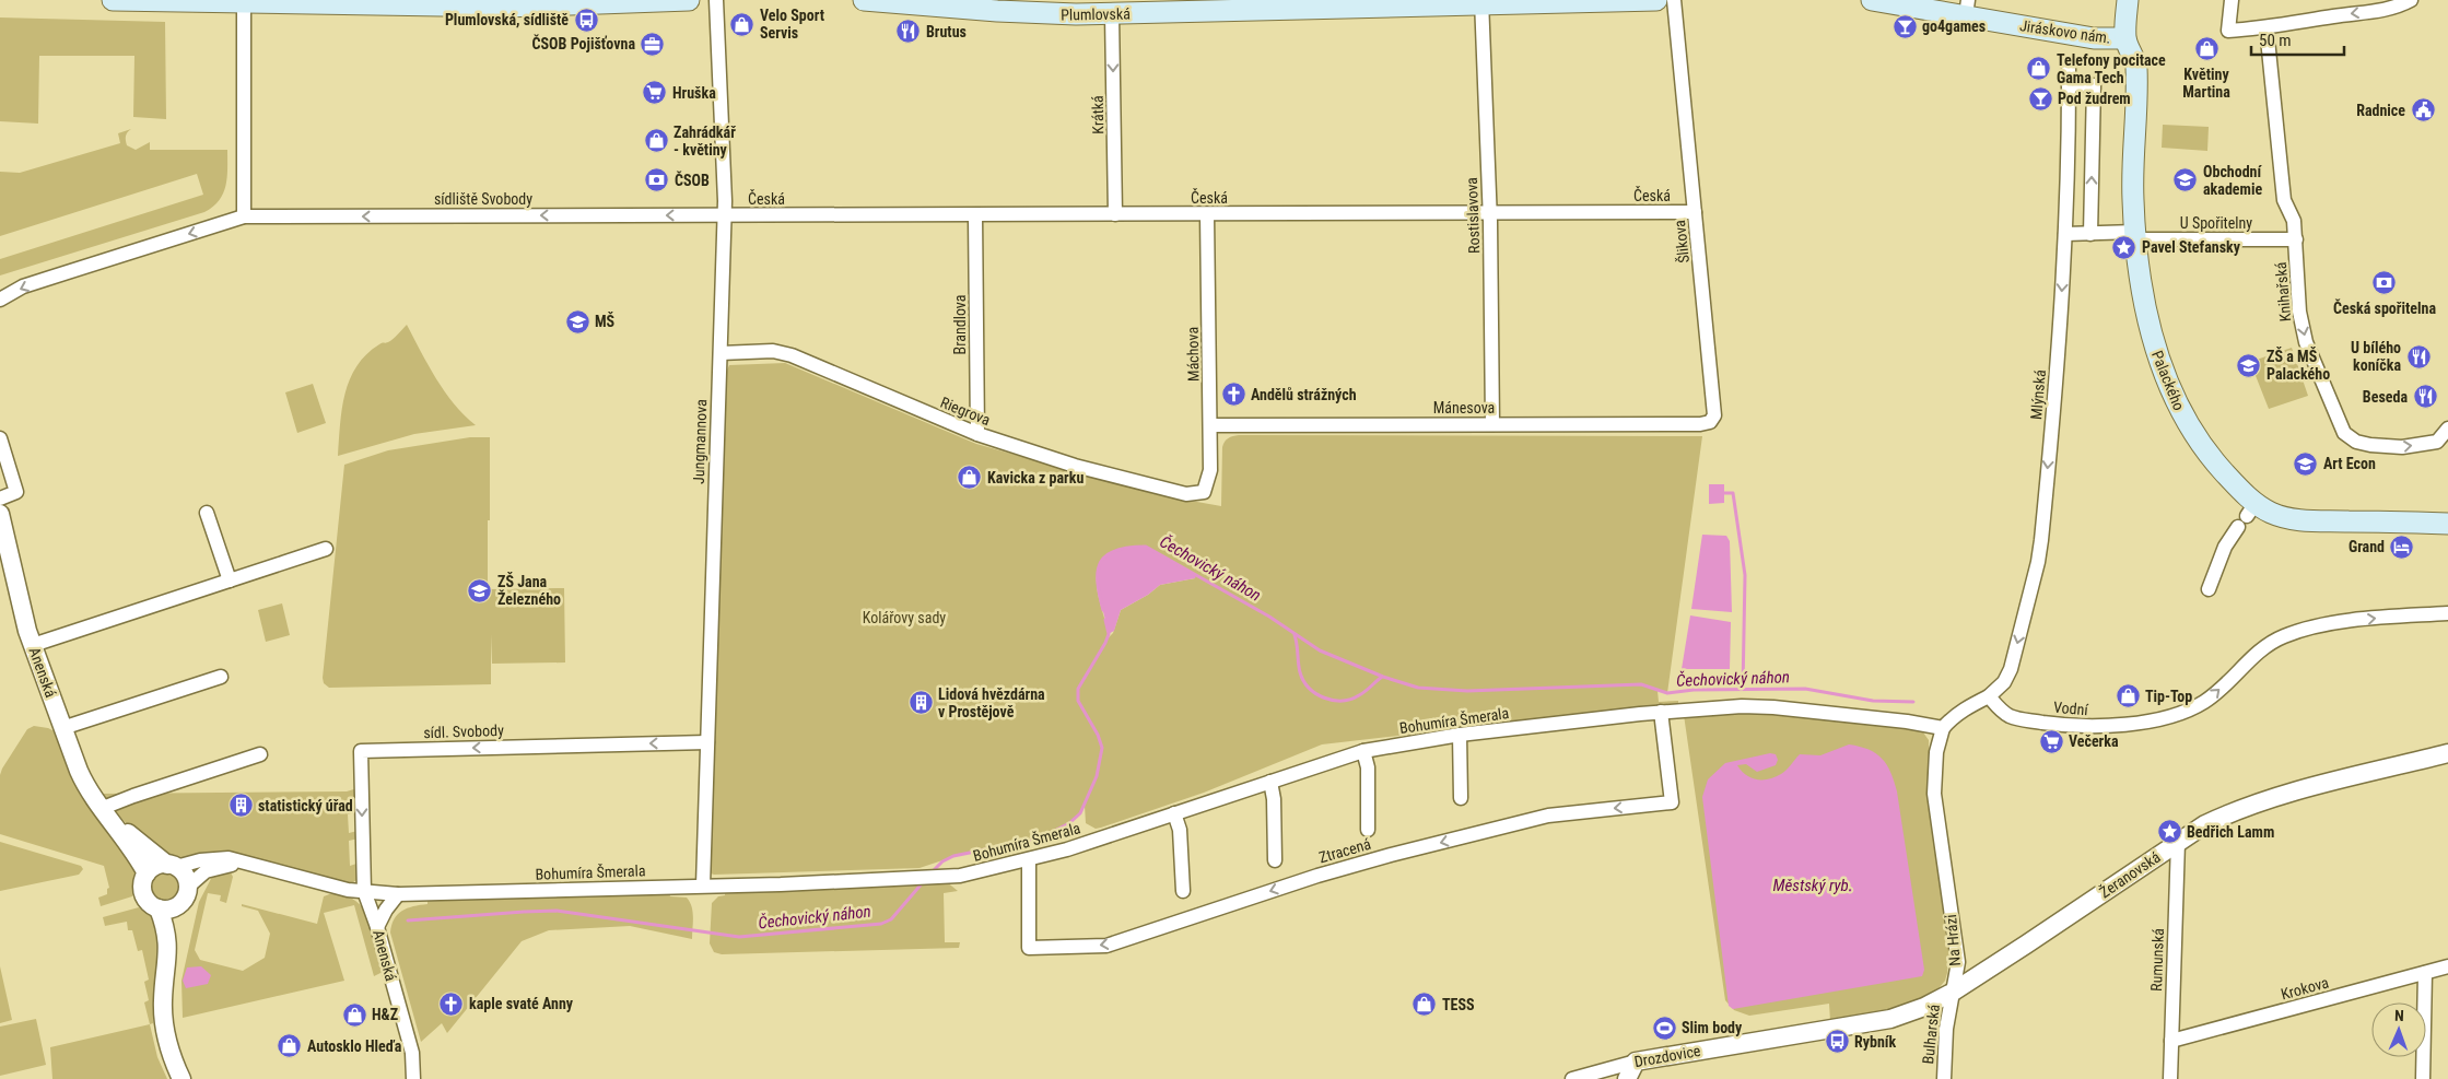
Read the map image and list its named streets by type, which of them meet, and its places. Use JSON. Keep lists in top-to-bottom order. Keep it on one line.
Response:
{"streets":{"main road":["Plumlovská","Jiráskovo nám.","Palackého"],"street":["Krátká","Česká","sídliště Svobody","Rostislavova","U Spořitelny","Šlikova","Knihařská","Brandlova","Máchova","Mlýnská","Mánesova","Riegrova","Jungmannova","Anenská","Vodní","Bohumíra Šmerala","sídl. Svobody","Ztracená","Žeranovská","Na Hrázi","Rumunská","Krokova","Bulharská","Drozdovice"]},"crossings":[["Plumlovská","Krátká"],["Plumlovská","Rostislavova"],["Jiráskovo nám.","Palackého"],["Krátká","Česká"],["Česká","sídliště Svobody"],["Česká","Rostislavova"],["Česká","Šlikova"],["Česká","Brandlova"],["Česká","Máchova"],["Česká","Jungmannova"],["sídliště Svobody","Jungmannova"],["Rostislavova","Mánesova"],["U Spořitelny","Knihařská"],["U Spořitelny","Palackého"],["U Spořitelny","Mlýnská"],["Šlikova","Mánesova"],["Brandlova","Riegrova"],["Máchova","Mánesova"],["Máchova","Riegrova"],["Mlýnská","Vodní"],["Riegrova","Jungmannova"],["Jungmannova","Bohumíra Šmerala"],["Jungmannova","sídl. Svobody"],["Anenská","Bohumíra Šmerala"],["Anenská","sídl. Svobody"],["Bohumíra Šmerala","sídl. Svobody"],["Bohumíra Šmerala","Ztracená"],["Bohumíra Šmerala","Na Hrázi"],["Žeranovská","Na Hrázi"],["Žeranovská","Rumunská"],["Žeranovská","Bulharská"],["Žeranovská","Drozdovice"],["Na Hrázi","Bulharská"],["Na Hrázi","Drozdovice"],["Rumunská","Krokova"],["Bulharská","Drozdovice"]],"one_way":["Krátká","sídliště Svobody","Mlýnská","Vodní"],"water":["Čechovický náhon","Městský ryb."],"parks":["Kolářovy sady"],"places":{"bus stop":["Plumlovská, sídliště","Rybník"],"shop":["Velo Sport Servis","Květiny Martina","Telefony pocitace Gama Tech","Zahrádkář - květiny","Kavicka z parku","Tip-Top","TESS","H&Z","Autosklo Hleďa"],"bar":["go4games","Pod žudrem"],"restaurant":["Brutus","U bílého koníčka","Beseda"],"office":["ČSOB Pojišťovna"],"supermarket":["Hruška","Večerka"],"public building":["Radnice"],"bank":["ČSOB","Česká spořitelna"],"school or university":["Obchodní akademie","MŠ","ZŠ a MŠ Palackého","Art Econ","ZŠ Jana Železného"],"place":["Pavel Stefansky","Bedřich Lamm"],"church":["Andělů strážných","kaple svaté Anny"],"hotel":["Grand"],"building":["Lidová hvězdárna v Prostějově","statistický úřad"],"sports":["Slim body"]},"scale_bar":"50 m","north":"top"}
